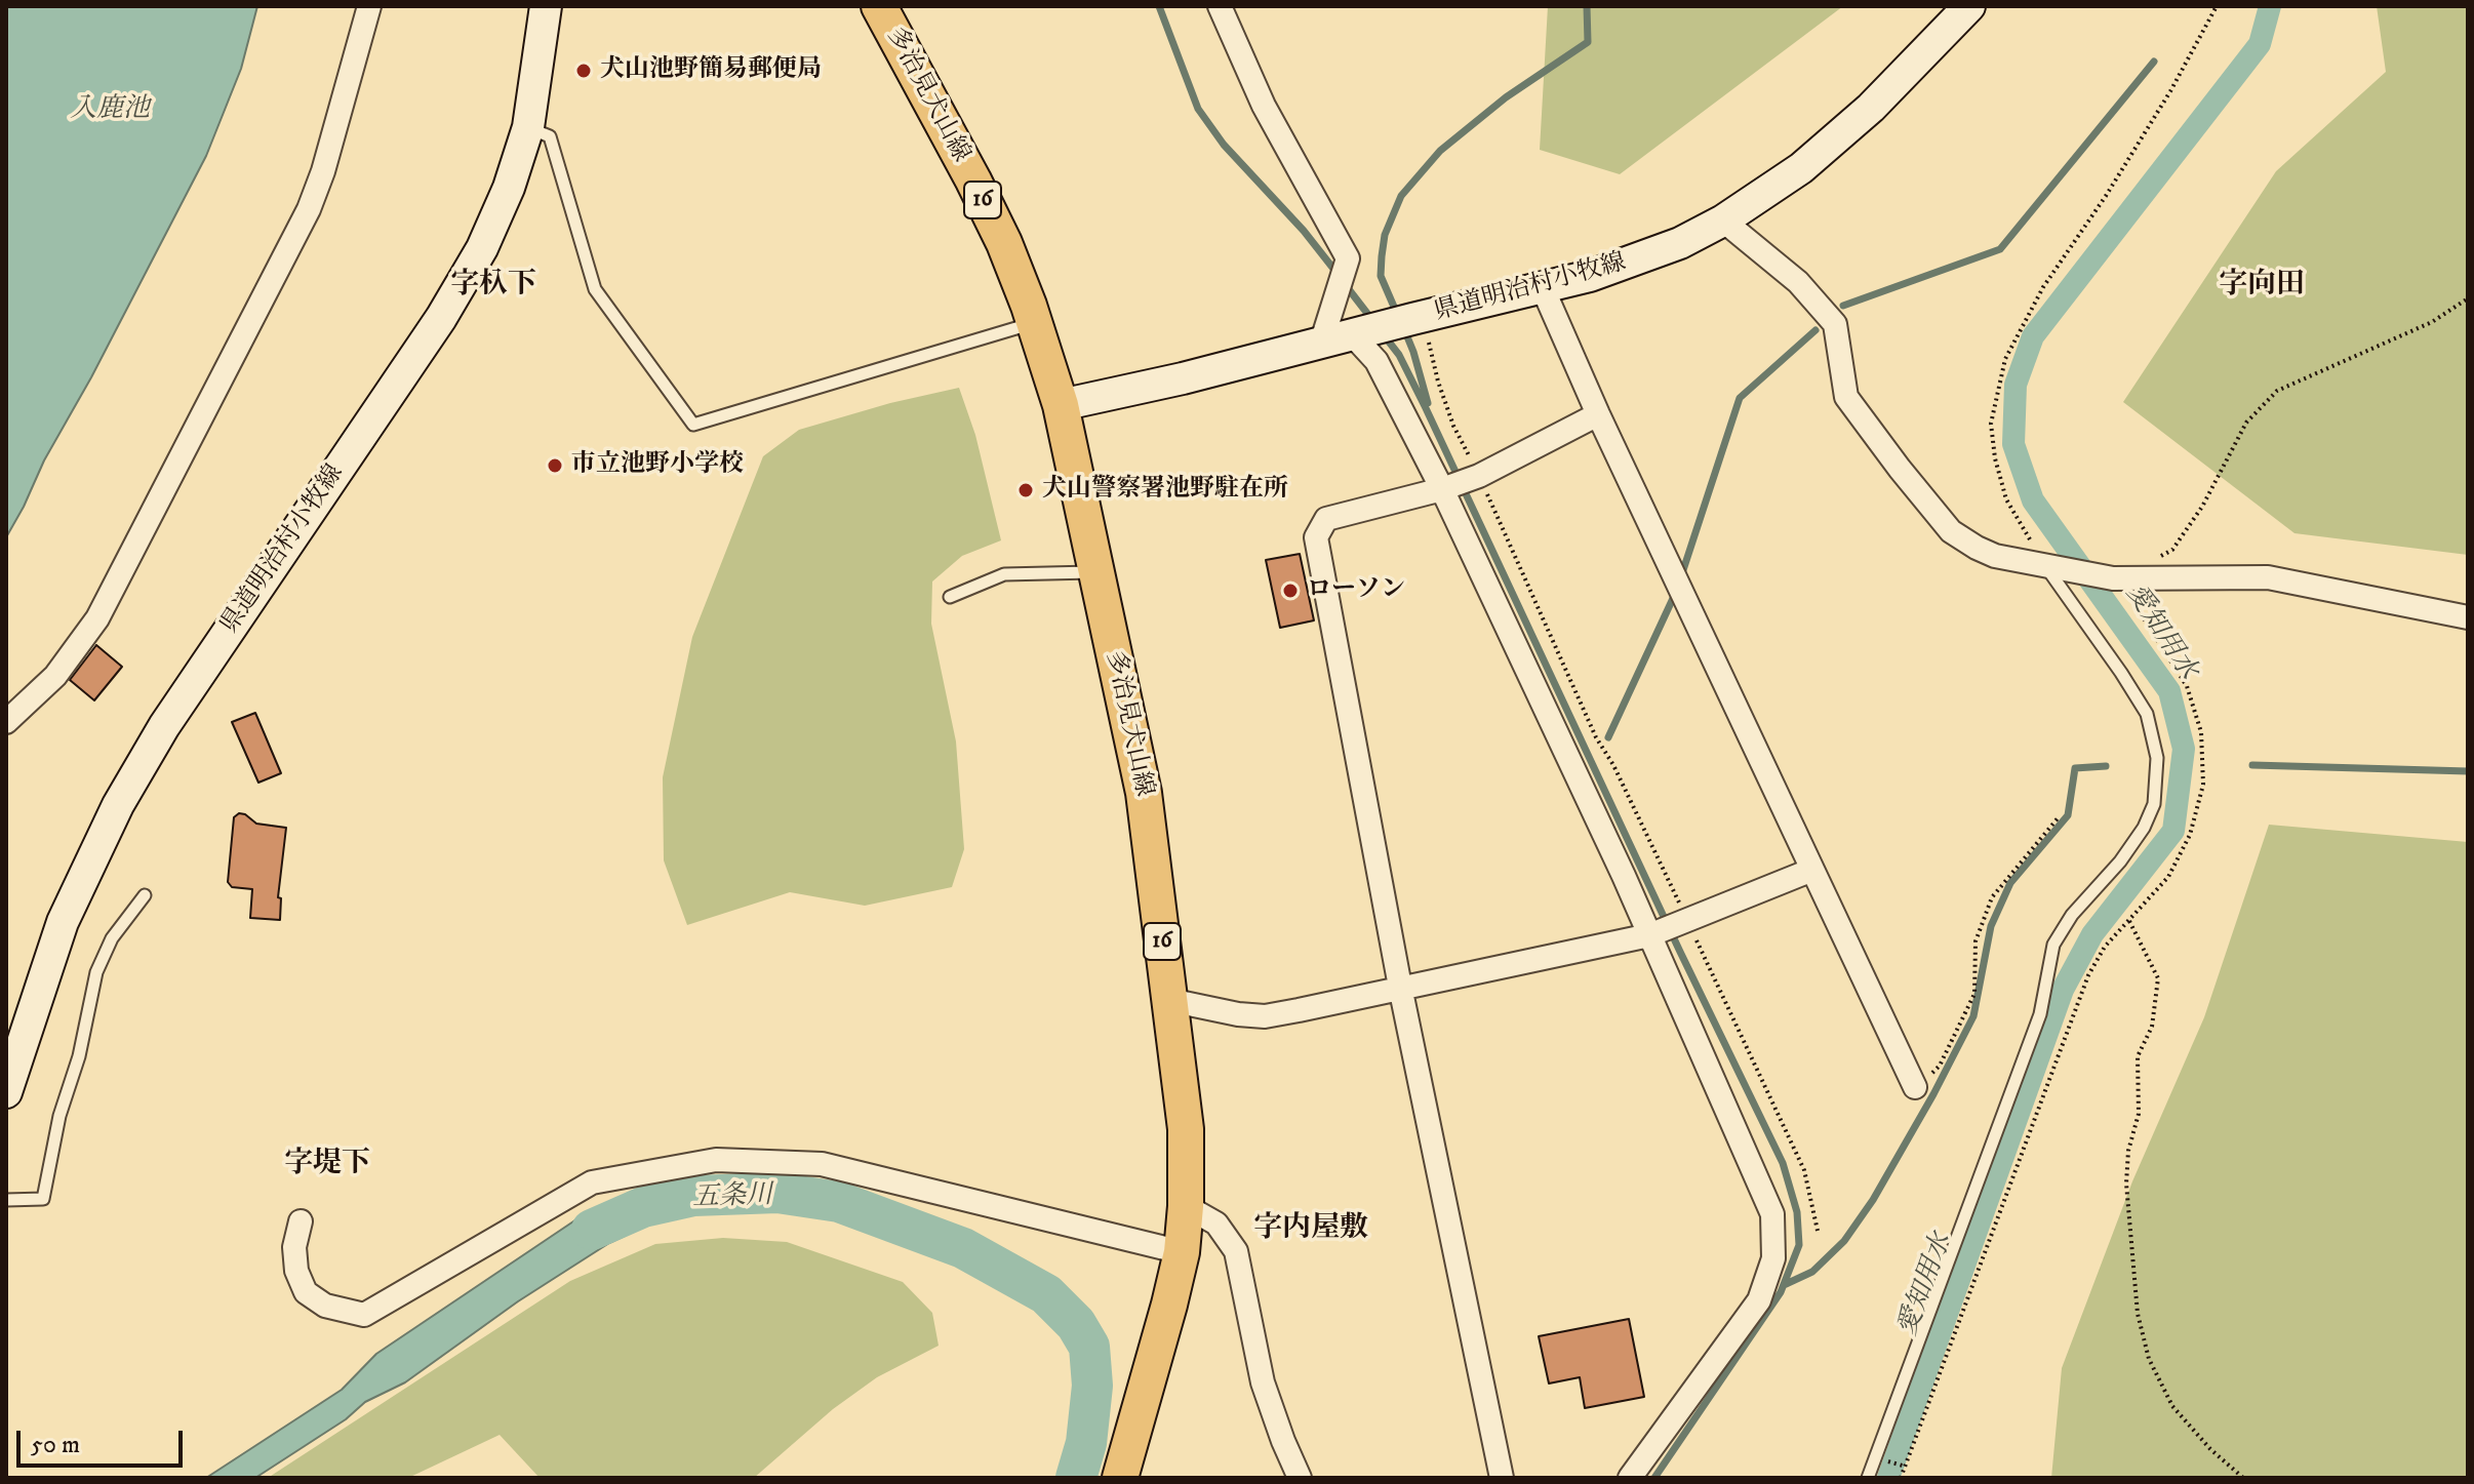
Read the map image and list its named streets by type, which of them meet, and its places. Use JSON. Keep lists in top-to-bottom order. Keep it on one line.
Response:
{"streets":{"main road":["多治見犬山線","16","県道明治村小牧線"]},"crossings":[["多治見犬山線","県道明治村小牧線"]],"districts":["字杁下","字向田","字堤下","字内屋敷"],"water":["入鹿池","愛知用水","五条川"],"places":["犬山池野簡易郵便局","市立池野小学校","犬山警察署池野駐在所","ローソン"],"scale_bar":"50 m"}
